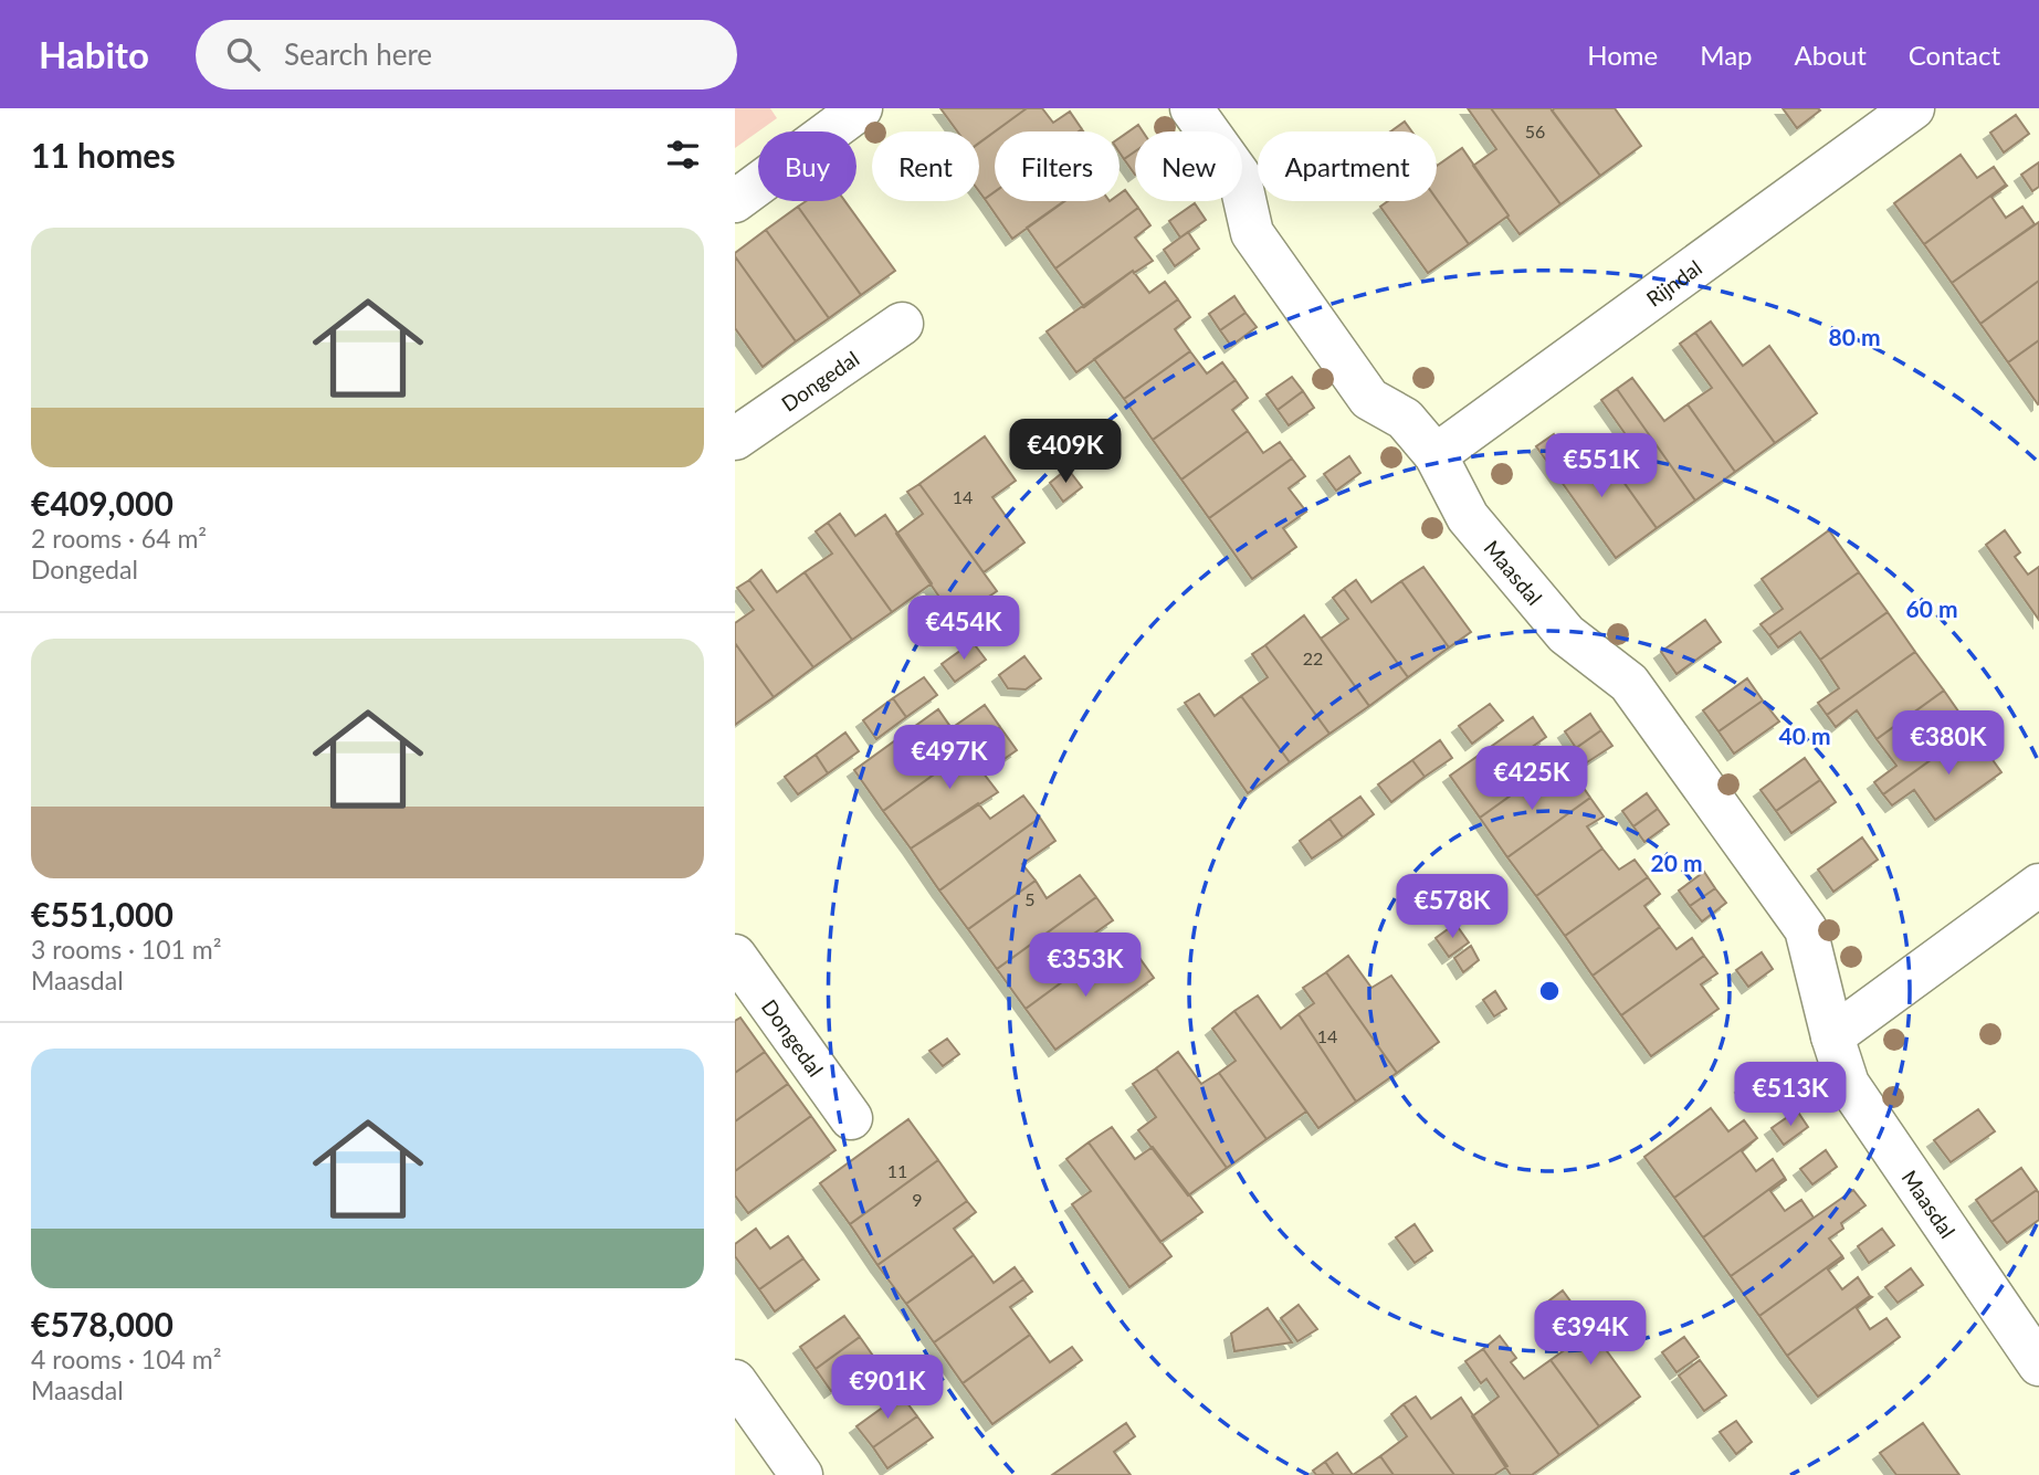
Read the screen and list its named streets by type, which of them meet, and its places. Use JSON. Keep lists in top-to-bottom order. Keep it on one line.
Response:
{"streets":{"street":["Rijndal","Dongedal","Maasdal"]},"crossings":[["Rijndal","Maasdal"]],"house_numbers":["56","14","22","5","14","11","9"],"page":{"header":"Habito","search":"Search here","nav":["Home","Map","About","Contact"],"heading":"11 homes","chip":["Buy","Rent","Filters","New","Apartment"],"list":[{"name":"€409,000","note":"2 rooms · 64 m² · Dongedal"},{"name":"€551,000","note":"3 rooms · 101 m² · Maasdal"},{"name":"€578,000","note":"4 rooms · 104 m² · Maasdal"}],"price":["€409K","€551K","€454K","€380K","€497K","€425K","€578K","€353K","€513K","€394K","€901K"]},"rings":["80 m","60 m","40 m","20 m"]}
